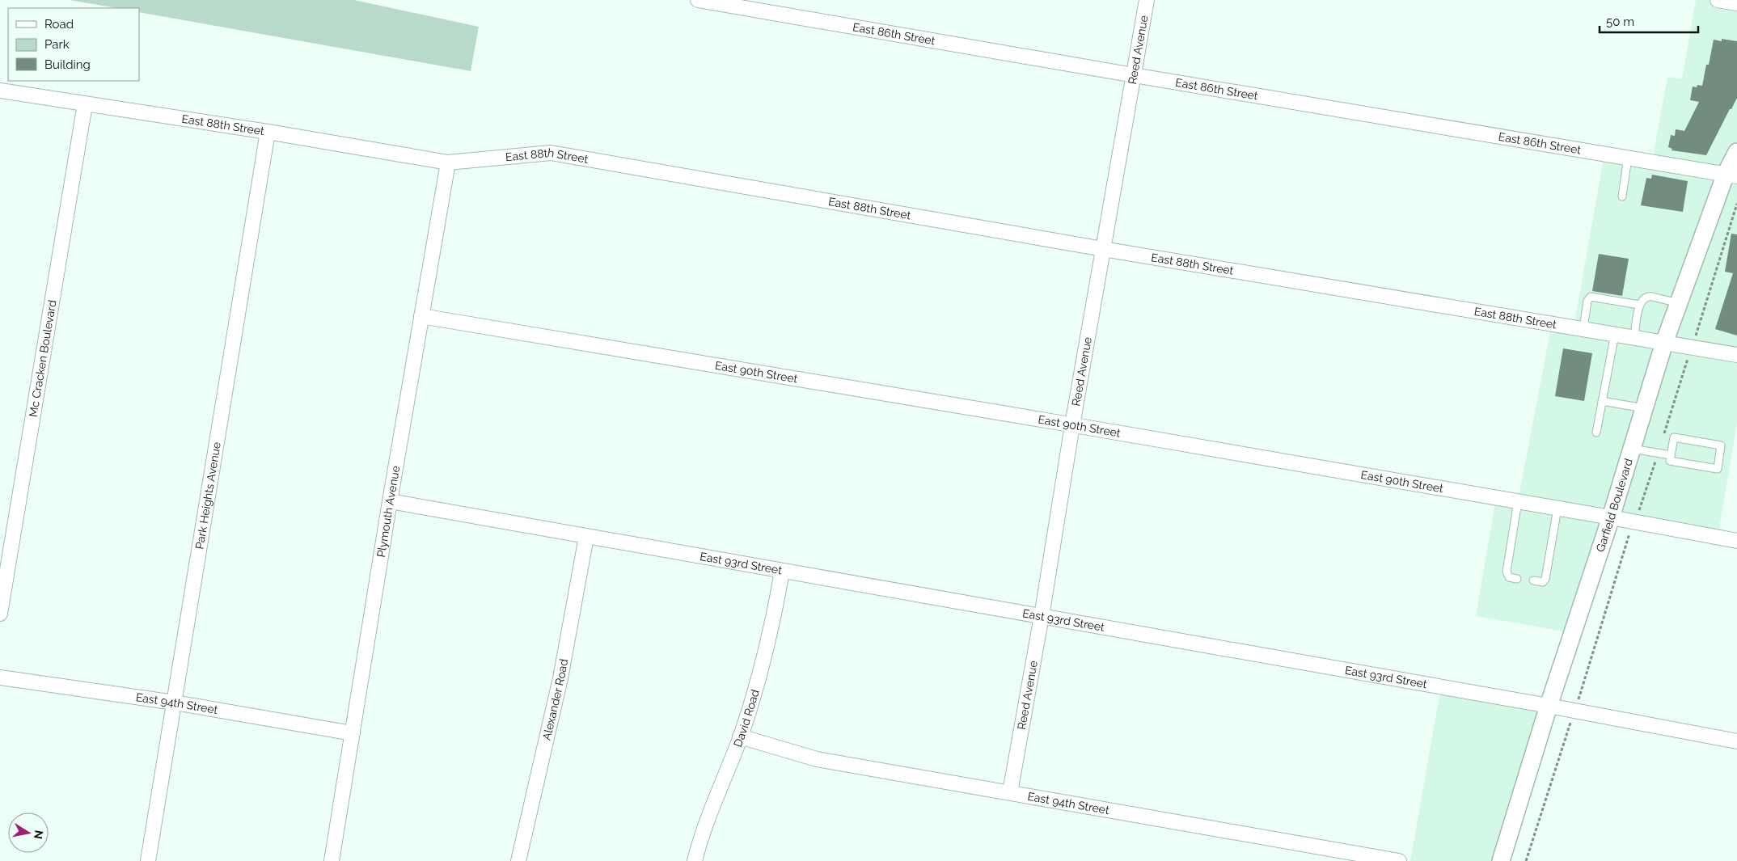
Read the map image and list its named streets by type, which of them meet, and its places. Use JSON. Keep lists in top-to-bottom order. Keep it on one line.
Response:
{"streets":{"street":["East 86th Street","Reed Avenue","East 88th Street","Mc Cracken Boulevard","East 90th Street","Park Heights Avenue","Garfield Boulevard","Plymouth Avenue","East 93rd Street","Alexander Road","East 94th Street","David Road"]},"crossings":[["East 86th Street","Reed Avenue"],["East 86th Street","Garfield Boulevard"],["Reed Avenue","East 88th Street"],["Reed Avenue","East 90th Street"],["Reed Avenue","East 93rd Street"],["Reed Avenue","East 94th Street"],["East 88th Street","Mc Cracken Boulevard"],["East 88th Street","Park Heights Avenue"],["East 88th Street","Garfield Boulevard"],["East 88th Street","Plymouth Avenue"],["East 90th Street","Garfield Boulevard"],["East 90th Street","Plymouth Avenue"],["Park Heights Avenue","East 94th Street"],["Garfield Boulevard","East 93rd Street"],["Plymouth Avenue","East 93rd Street"],["Plymouth Avenue","East 94th Street"],["East 93rd Street","Alexander Road"],["East 93rd Street","David Road"],["East 94th Street","David Road"]],"legend":["Road","Park","Building"],"scale_bar":"50 m","north":"right"}
